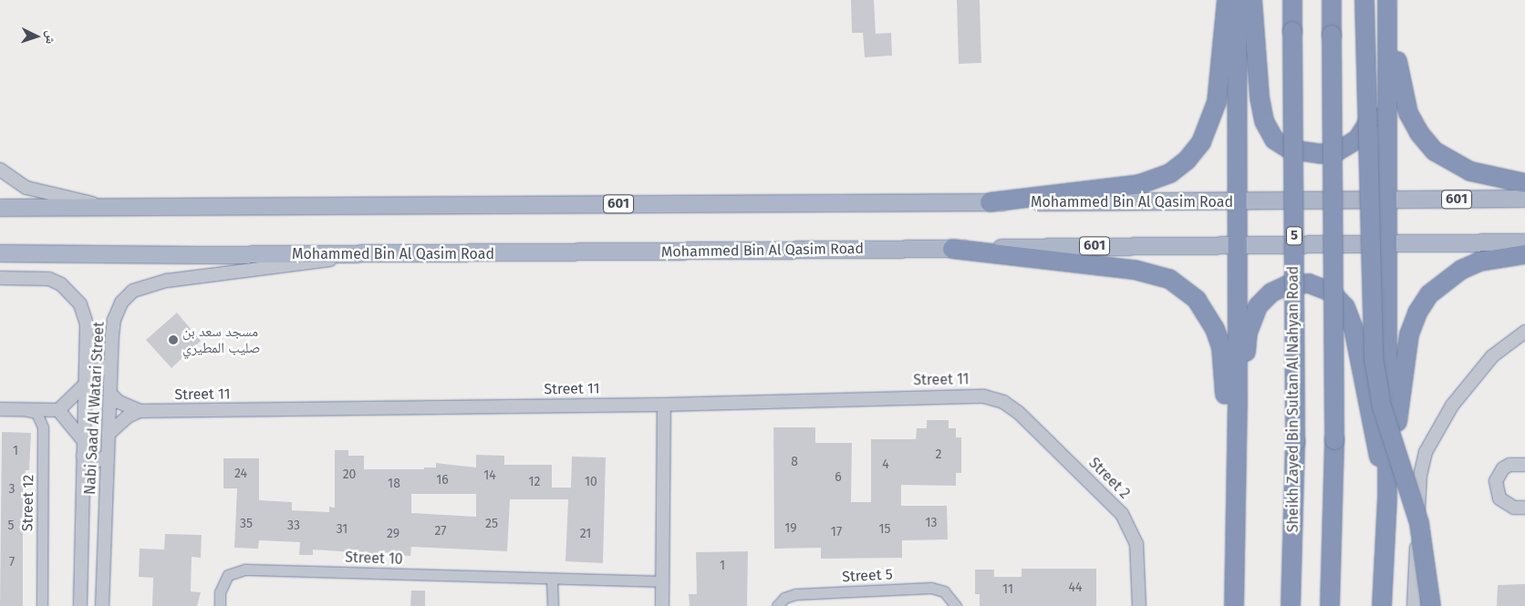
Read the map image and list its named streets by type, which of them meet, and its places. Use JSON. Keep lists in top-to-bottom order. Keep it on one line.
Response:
{"streets":{"highway":["5","Sheikh Zayed Bin Sultan Al Nahyan Road"],"main road":["601","Mohammed Bin Al Qasim Road"],"street":["Street 11","Nabi Saad Al Watari Street","Street 2","Street 12","Street 10","Street 5"]},"crossings":[["Mohammed Bin Al Qasim Road","Nabi Saad Al Watari Street"],["Street 11","Nabi Saad Al Watari Street"],["Street 11","Street 2"]],"places":["مسجد سعد بن صليب المطيري"],"house_numbers":["1","2","8","4","24","20","14","6","16","12","10","18","3","13","35","25","5","33","19","31","15","27","17","29","21","7","1","44","11"],"north":"right"}
